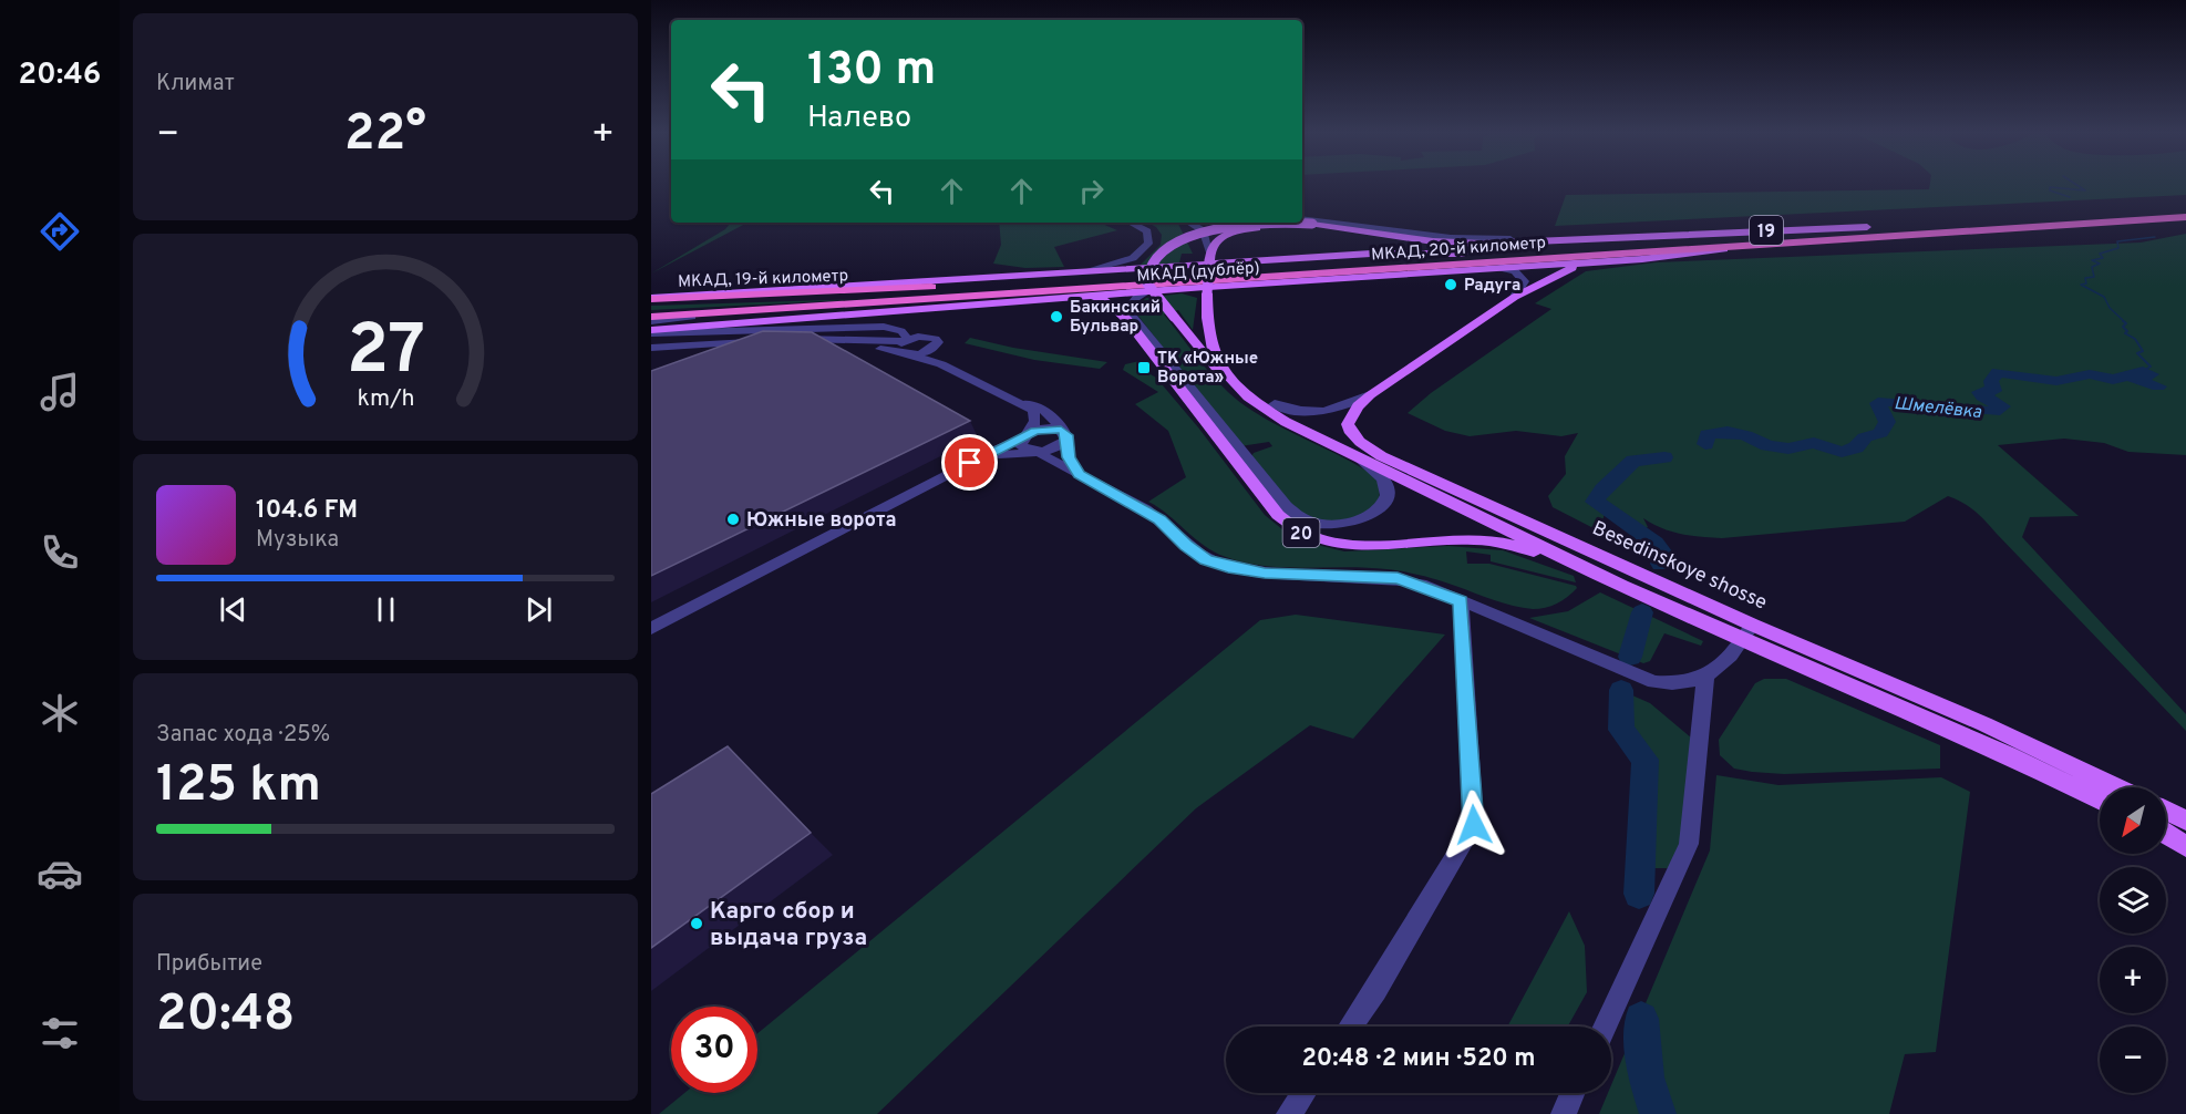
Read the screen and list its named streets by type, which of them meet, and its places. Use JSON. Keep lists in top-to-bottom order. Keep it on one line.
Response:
{"streets":{"highway":["МКАД, 20-й километр","МКАД, 19-й километр"],"main road":["19","МКАД (дублёр)","20","Besedinskoye shosse"]},"crossings":[["19","МКАД, 20-й километр"],["МКАД, 20-й километр","МКАД (дублёр)"],["МКАД, 20-й километр","МКАД, 19-й километр"],["МКАД (дублёр)","МКАД, 19-й километр"],["МКАД (дублёр)","20"],["20","Besedinskoye shosse"]],"water":["Шмелёвка"],"places":{"other":["Радуга","Бакинский Бульвар","Южные ворота","Карго сбор и выдача груза"],"transit":["ТК «Южные Ворота»"]},"north":"bottom left","page":{"tabs":"20:46","tile":["Климат",["Запас хода · 25%","125 km"],["Прибытие","20:48"]],"turn":["130 m","Налево"],"heat":["−","22°","+"],"song":["104.6 FM","Музыка"],"map_buttons":["+","−"],"limit":"30","trip":"20:48 · 2 мин · 520 m","gauge":["27","km/h"]}}
